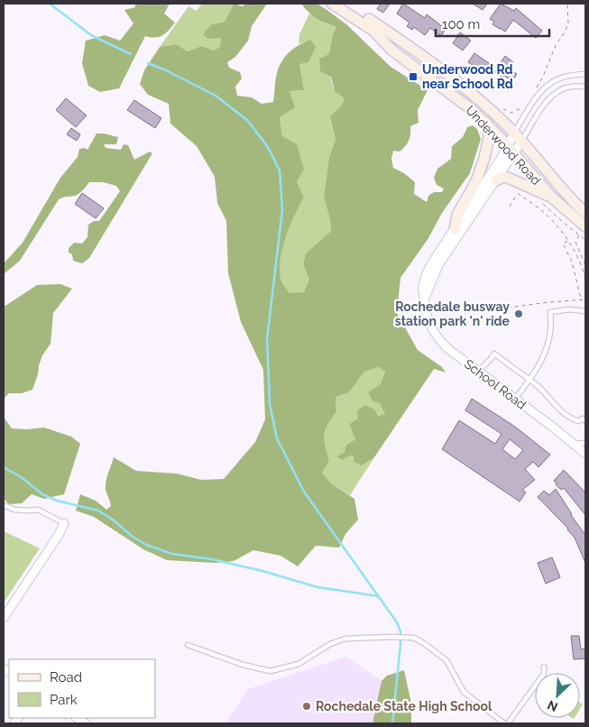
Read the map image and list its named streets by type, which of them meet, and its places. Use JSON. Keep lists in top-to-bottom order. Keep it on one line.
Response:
{"streets":{"main road":["Underwood Road"],"street":["School Road"]},"crossings":[["Underwood Road","School Road"]],"places":{"transit":["Underwood Rd near School Rd"],"other":["Rochedale busway station park 'n' ride","Rochedale State High School"]},"legend":["Road","Park"],"scale_bar":"100 m","north":"bottom left"}
